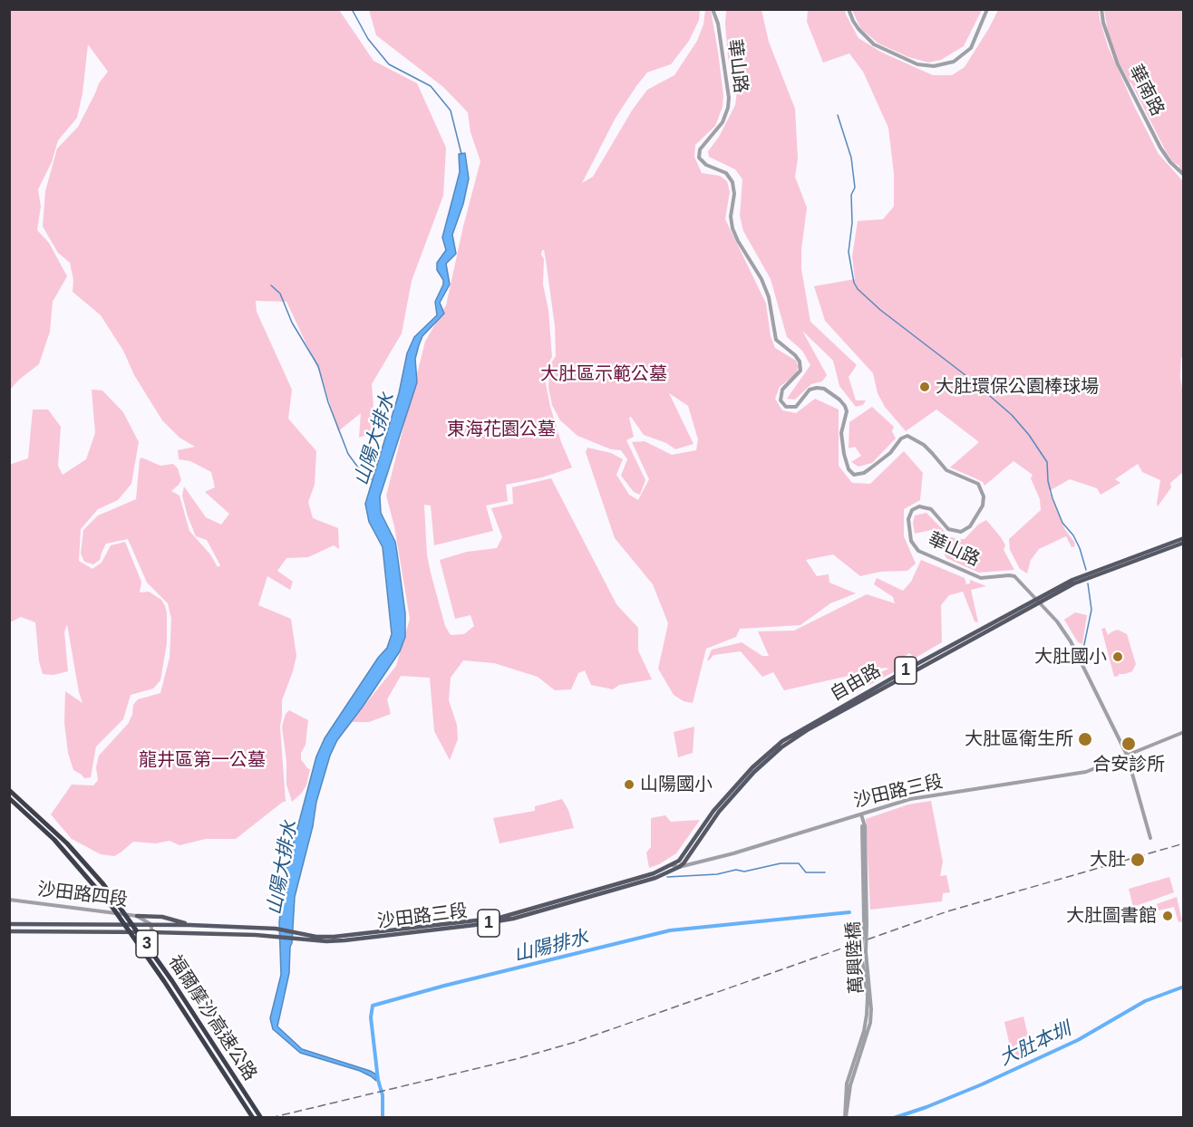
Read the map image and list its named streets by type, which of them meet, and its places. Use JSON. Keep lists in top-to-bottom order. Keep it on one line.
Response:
{"streets":{"highway":["3","福爾摩沙高速公路"],"main road":["1","自由路","沙田路三段","沙田路四段"],"street":["華山路","華南路","萬興陸橋"]},"crossings":[["華山路","自由路"],["華山路","沙田路三段"],["1","沙田路三段"],["1","沙田路四段"],["自由路","沙田路三段"],["沙田路三段","沙田路四段"],["沙田路三段","萬興陸橋"]],"water":["山陽大排水","山陽排水","大肚本圳"],"parks":["大肚區示範公墓","東海花園公墓","龍井區第一公墓"],"places":["大肚環保公園棒球場","大肚國小","大肚區衛生所","合安診所","山陽國小","大肚","大肚圖書館"]}
